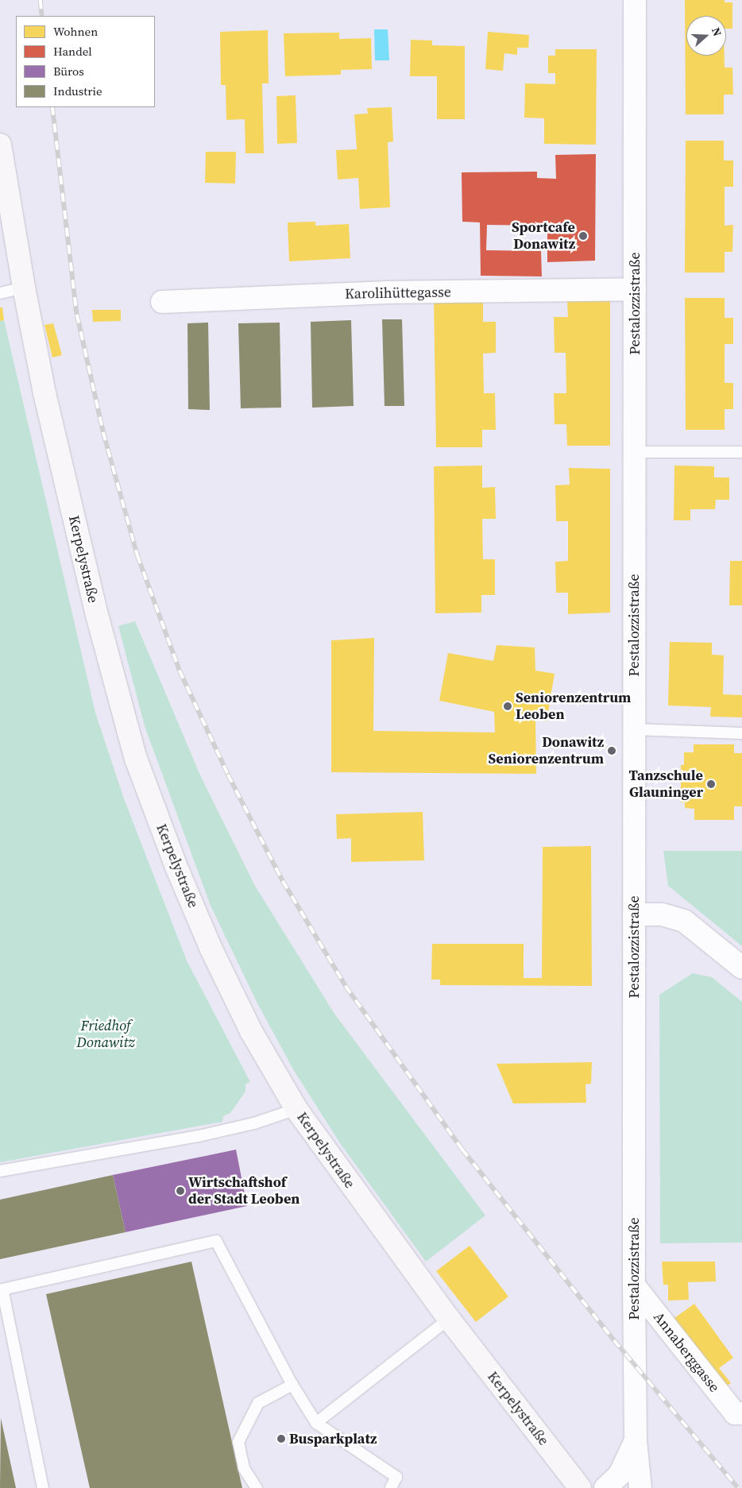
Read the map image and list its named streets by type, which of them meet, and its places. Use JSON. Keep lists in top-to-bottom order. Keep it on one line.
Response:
{"streets":{"main road":["Kerpelystraße"],"street":["Karolihüttegasse","Pestalozzistraße","Annaberggasse"]},"crossings":[["Karolihüttegasse","Pestalozzistraße"],["Pestalozzistraße","Annaberggasse"]],"parks":["Friedhof Donawitz"],"places":["Sportcafe Donawitz","Seniorenzentrum Leoben","Donawitz Seniorenzentrum","Tanzschule Glauninger","Wirtschaftshof der Stadt Leoben","Busparkplatz"],"legend":["Wohnen","Handel","Büros","Industrie"],"north":"right"}
